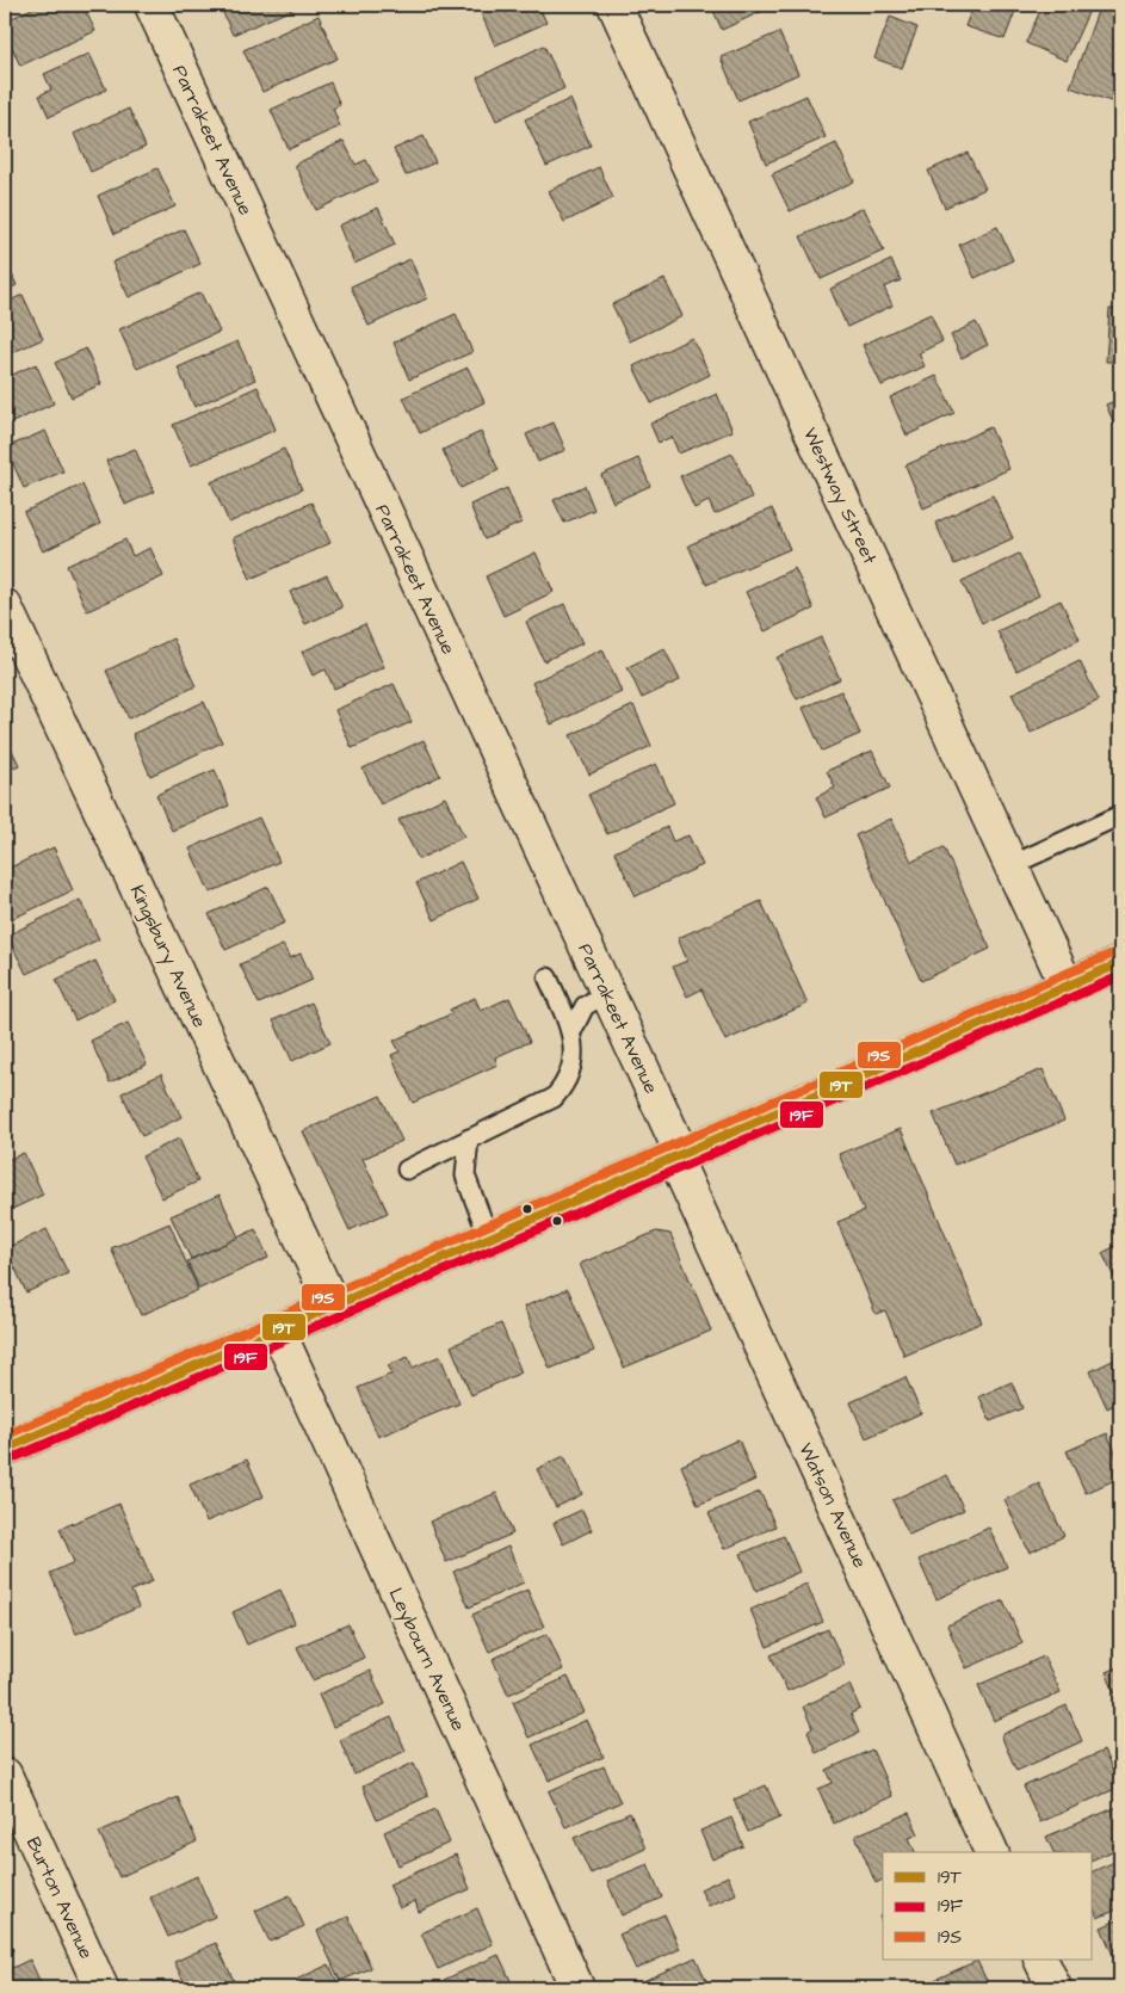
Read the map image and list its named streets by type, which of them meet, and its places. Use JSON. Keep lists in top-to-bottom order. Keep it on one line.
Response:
{"streets":{"street":["Parrakeet Avenue","Westway Street","Kingsbury Avenue","Watson Avenue","Leybourn Avenue","Burton Avenue"]},"crossings":[["Parrakeet Avenue","Watson Avenue"]],"lines":["transit line 19S","transit line 19T","transit line 19F"],"legend":["19T","19F","19S"]}
